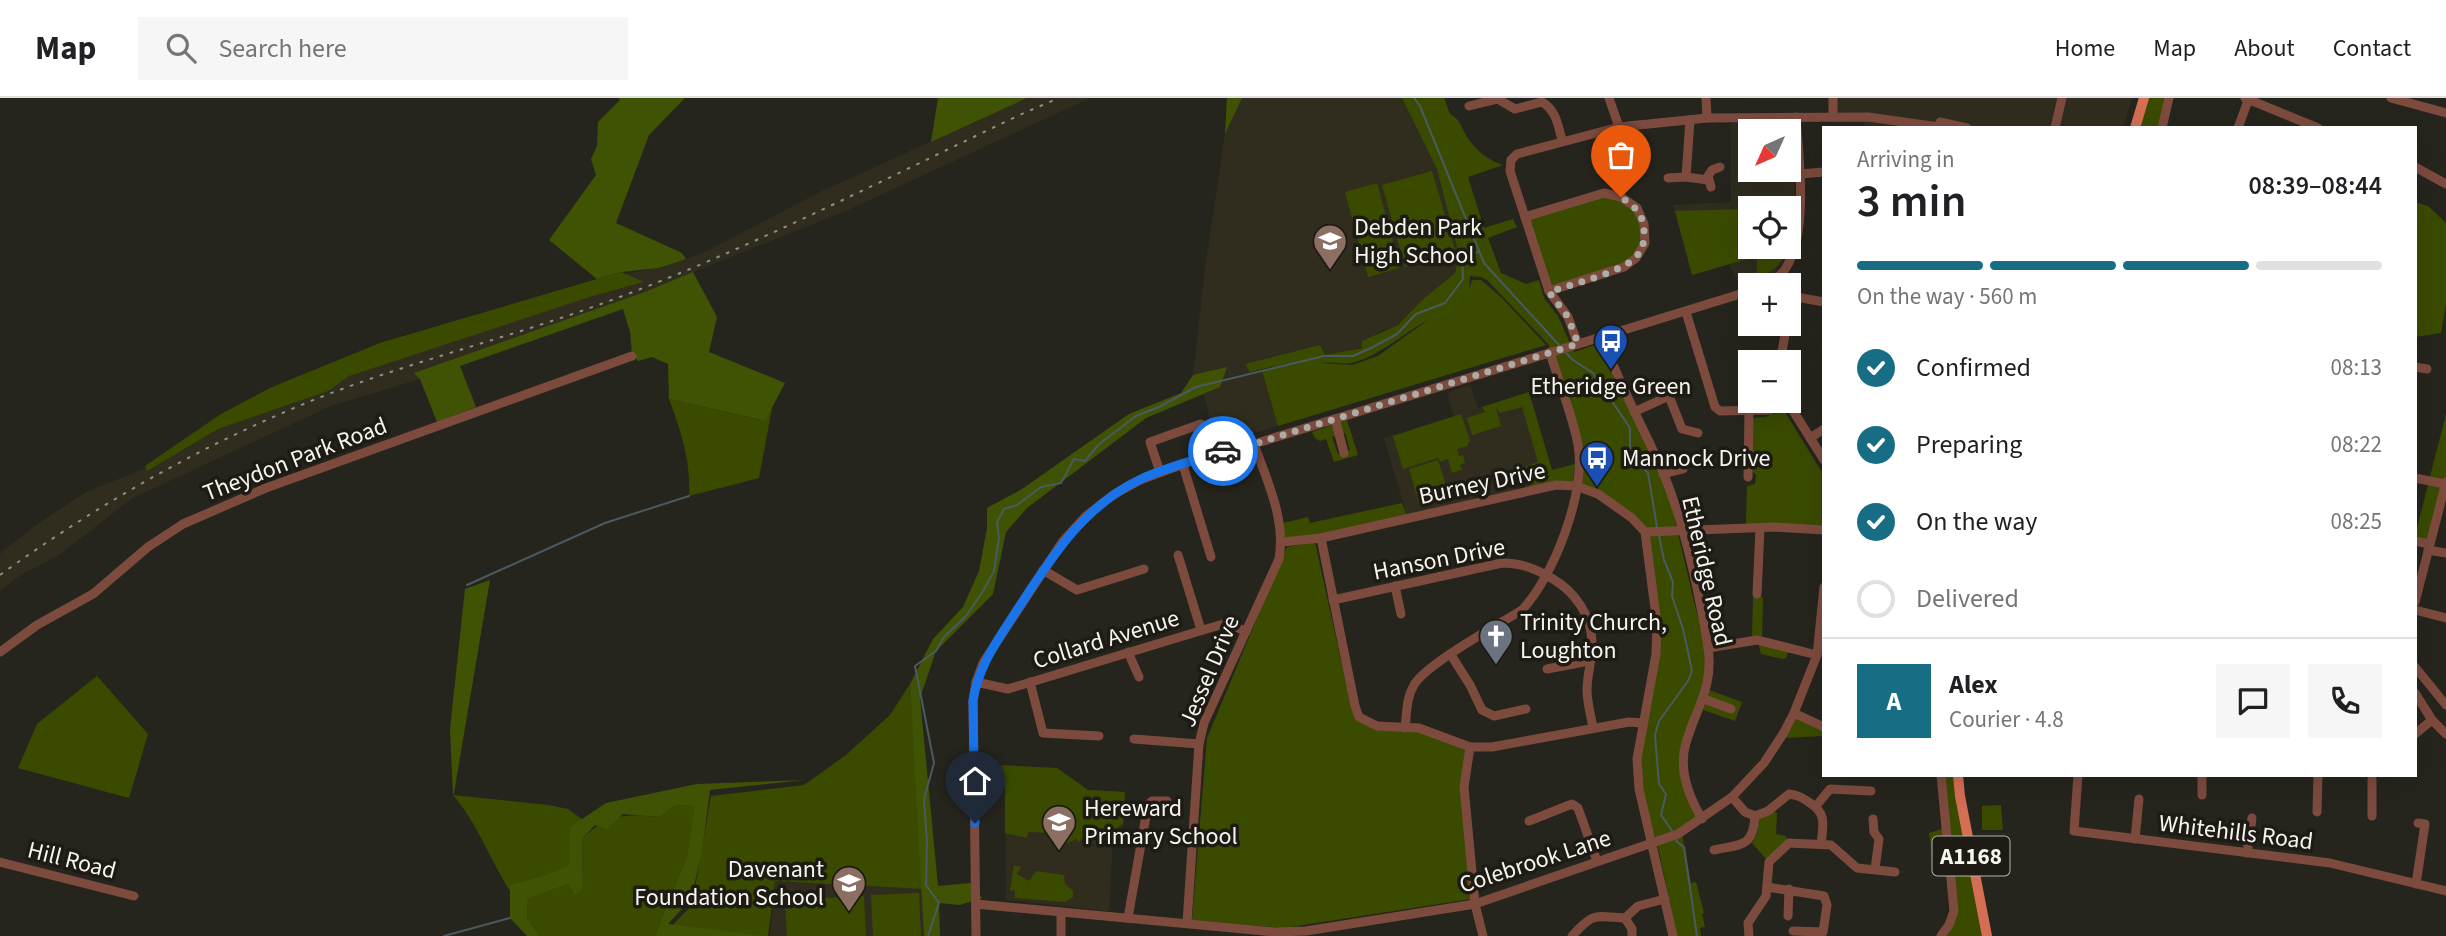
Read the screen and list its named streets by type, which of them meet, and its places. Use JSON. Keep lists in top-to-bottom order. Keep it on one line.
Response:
{"streets":{"main road":["A1168"],"street":["Theydon Park Road","Burney Drive","Hanson Drive","Etheridge Road","Collard Avenue","Jessel Drive","Whitehills Road","Hill Road","Colebrook Lane"]},"crossings":[["Burney Drive","Jessel Drive"],["Etheridge Road","Colebrook Lane"],["Collard Avenue","Jessel Drive"],["Jessel Drive","Colebrook Lane"]],"places":{"school or university":["Debden Park High School","Hereward Primary School","Davenant Foundation School"],"bus stop":["Etheridge Green","Mannock Drive"],"church":["Trinity Church, Loughton"]},"north":"bottom left","page":{"header":"Map","search":"Search here","nav":["Home","Map","About","Contact"],"map_buttons":["+","−"],"heading":["3 min","Arriving in","08:39–08:44"],"panel":["Alex","Courier · 4.8"],"bar":"On the way · 560 m","list":[["Confirmed","08:13"],["Preparing","08:22"],["On the way","08:25"],"Delivered"],"round":"A"}}
